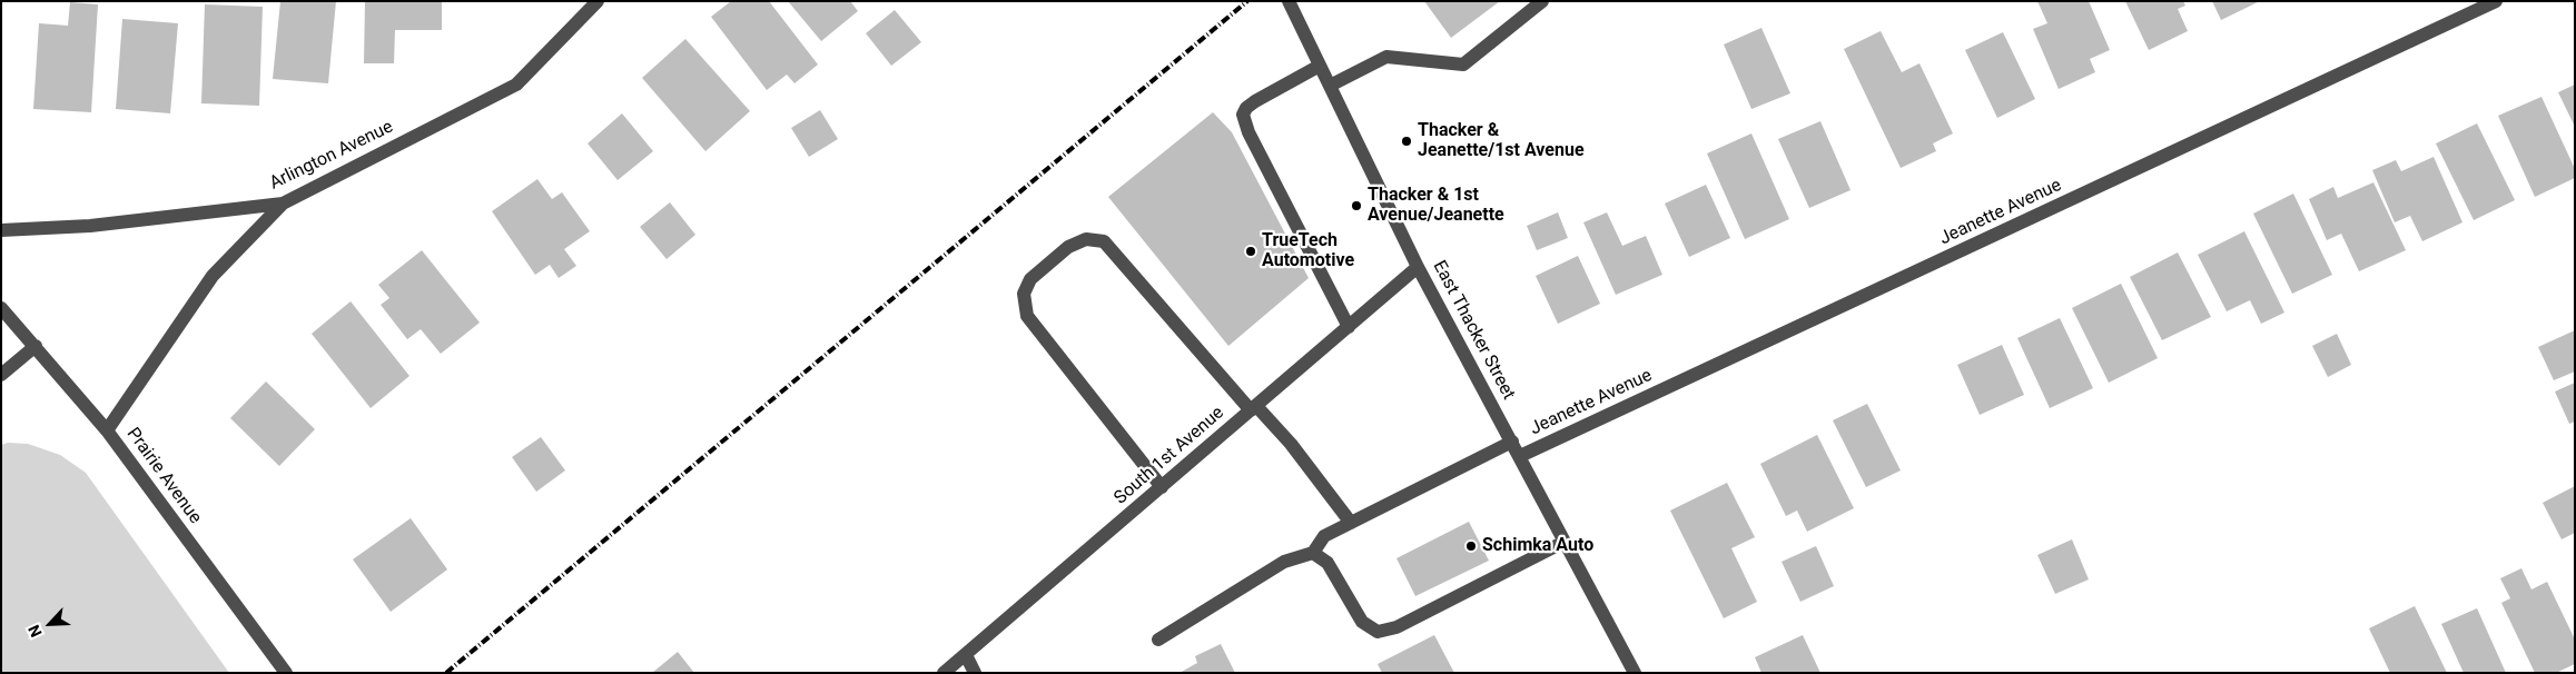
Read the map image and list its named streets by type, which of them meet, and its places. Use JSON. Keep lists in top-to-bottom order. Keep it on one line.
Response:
{"streets":{"street":["Arlington Avenue","Jeanette Avenue","East Thacker Street","South 1st Avenue","Prairie Avenue"]},"crossings":[["Jeanette Avenue","East Thacker Street"],["East Thacker Street","South 1st Avenue"]],"places":["Thacker & Jeanette/1st Avenue","Thacker & 1st Avenue/Jeanette","TrueTech Automotive","Schimka Auto"],"north":"bottom left"}
